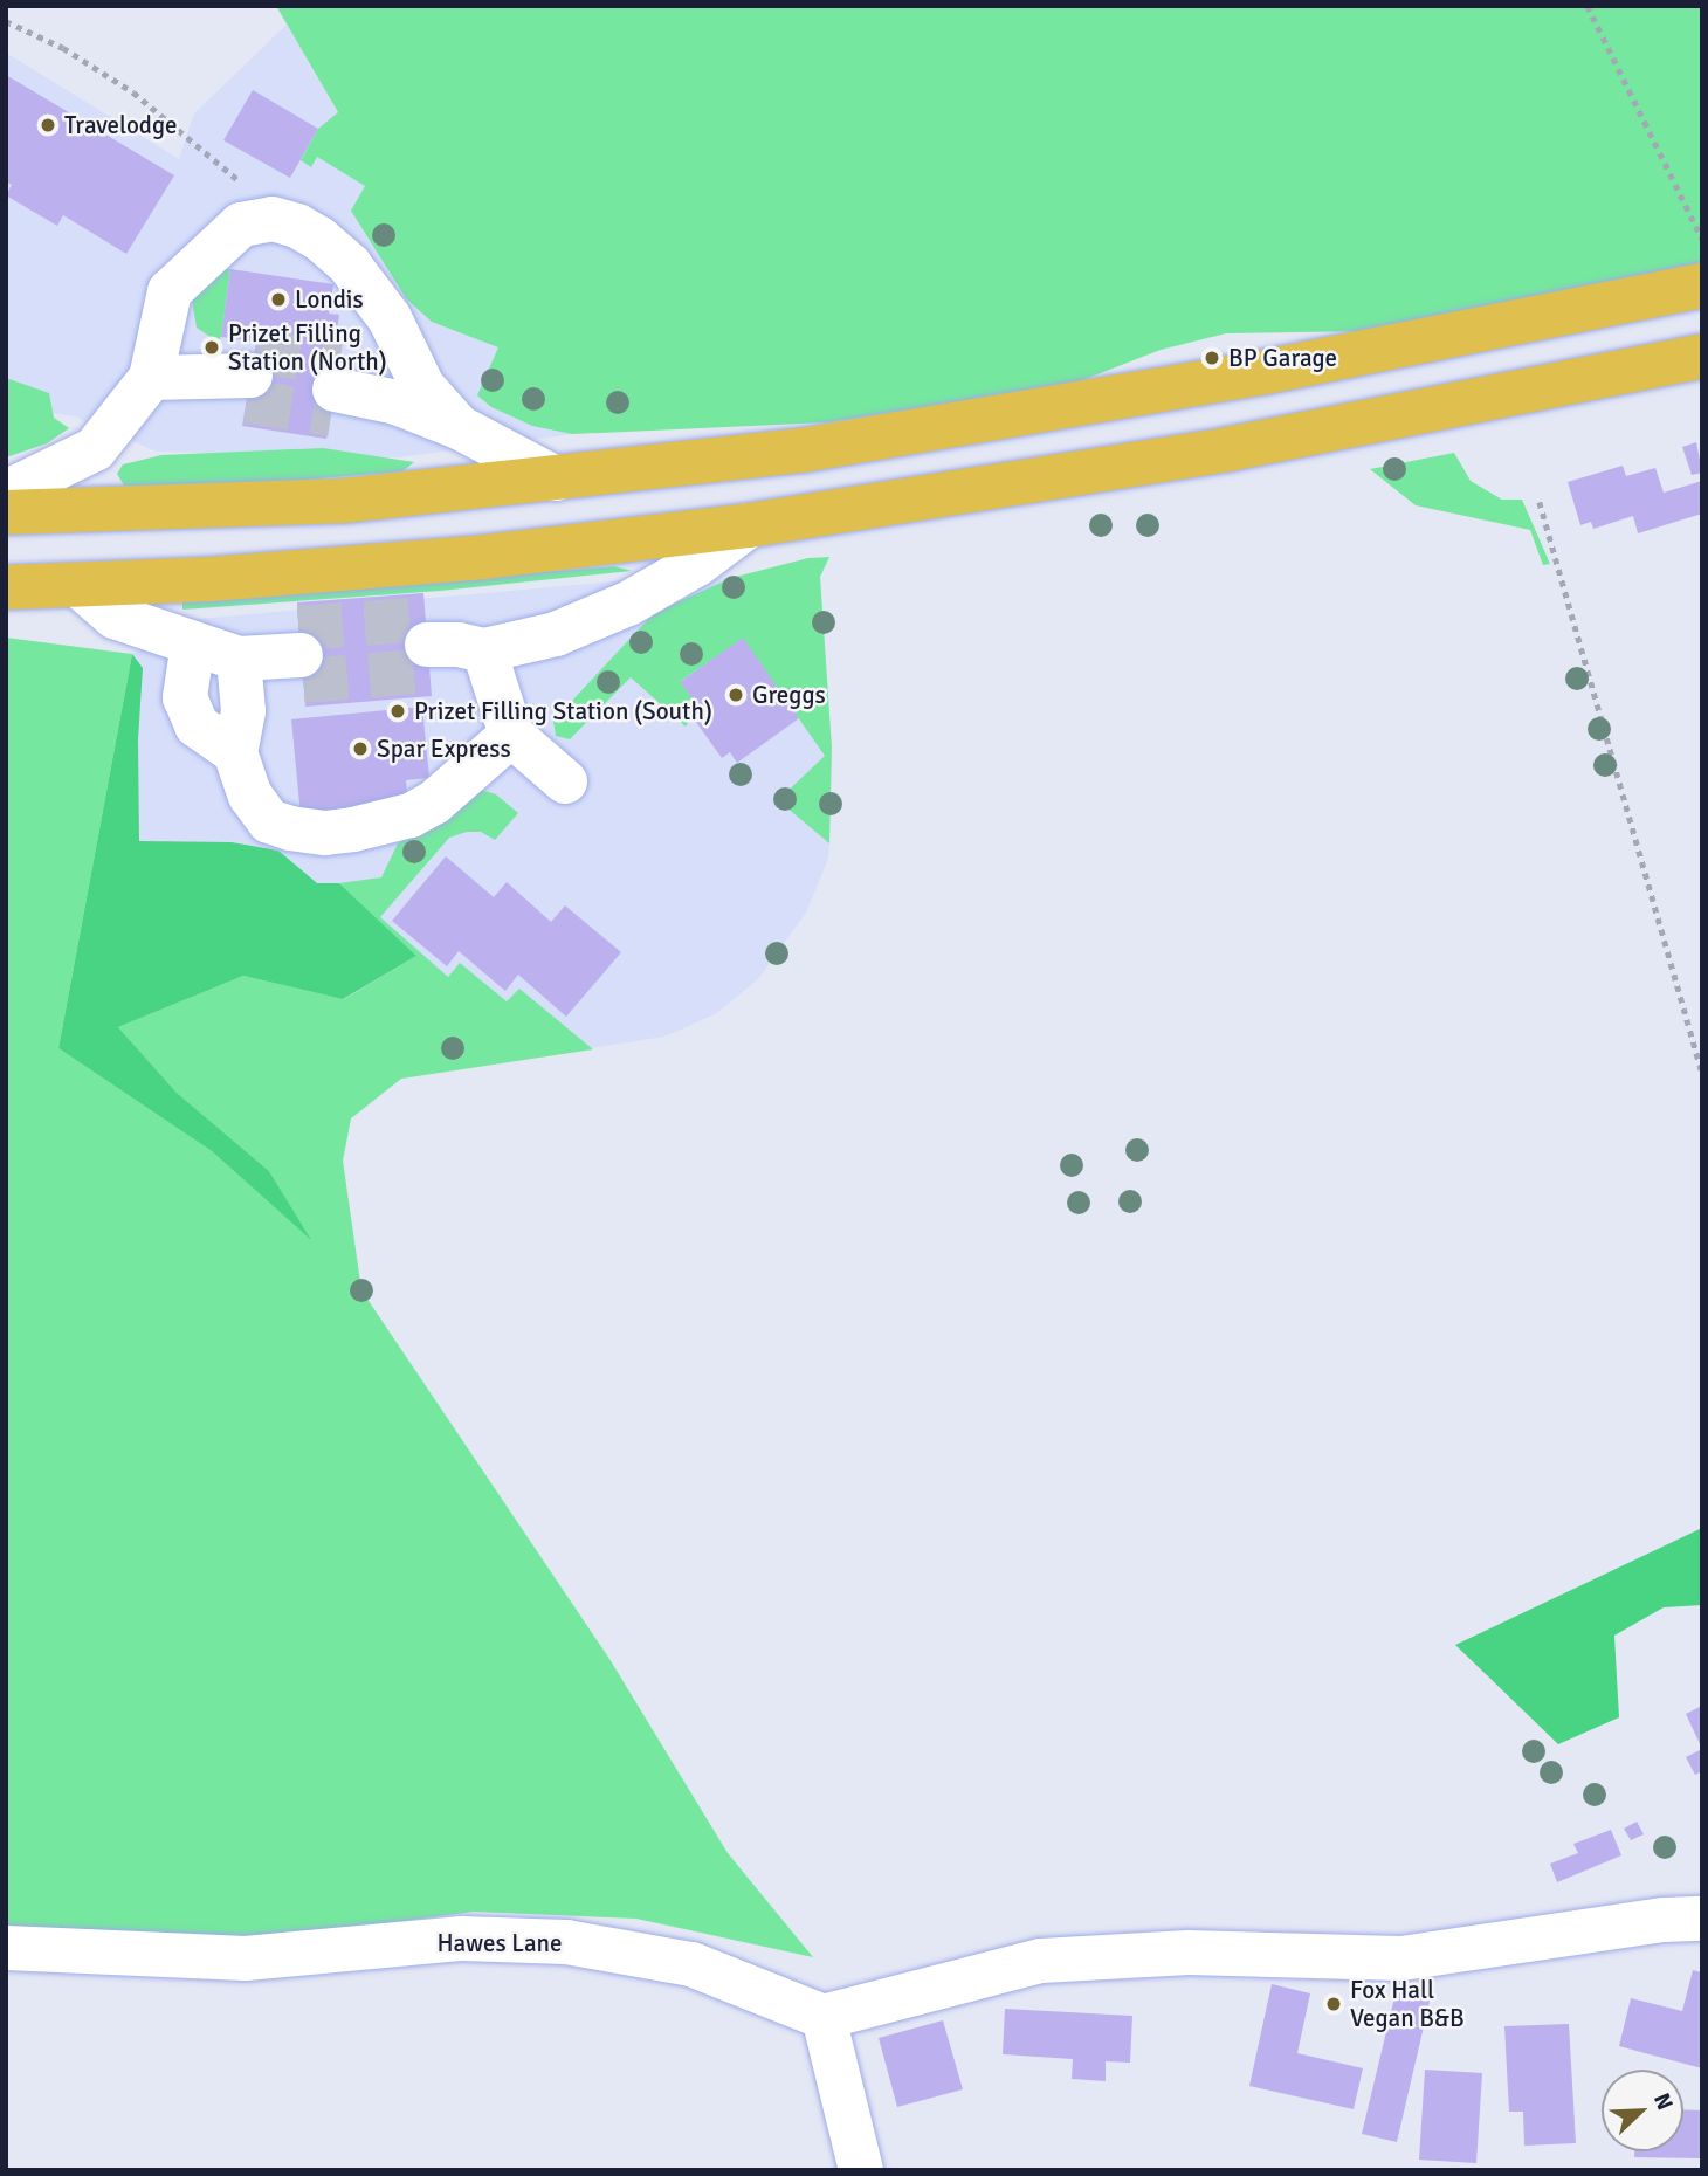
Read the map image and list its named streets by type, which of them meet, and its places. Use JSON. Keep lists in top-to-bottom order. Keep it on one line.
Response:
{"streets":{"street":["Hawes Lane"]},"places":["Travelodge","Londis","Prizet Filling Station (North)","BP Garage","Greggs","Prizet Filling Station (South)","Spar Express","Fox Hall Vegan B&B"],"north":"top right"}
